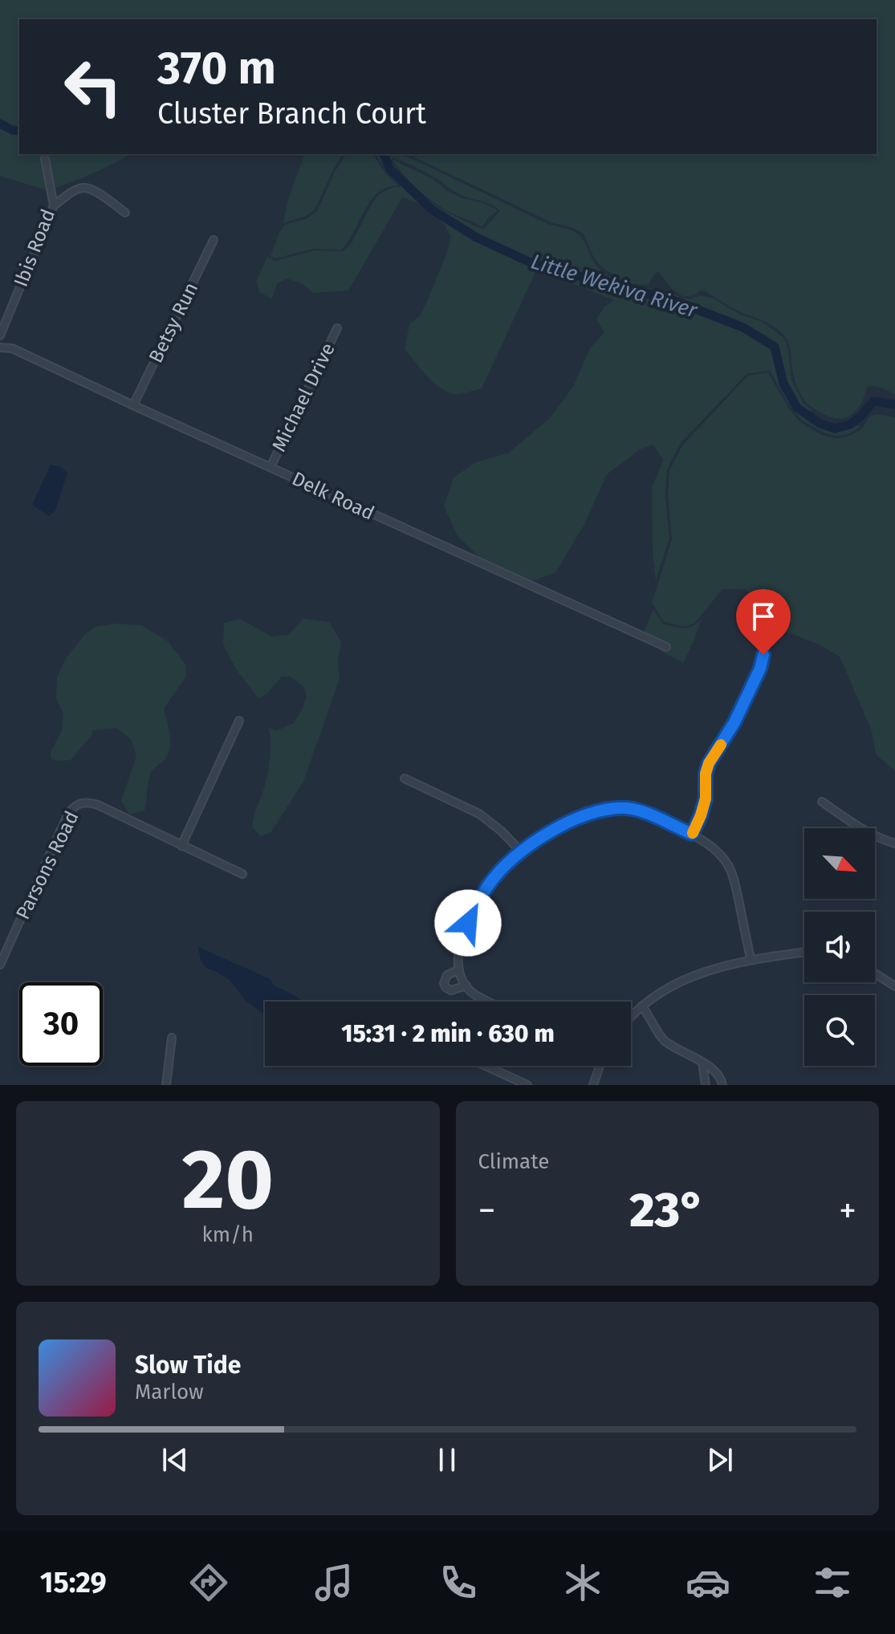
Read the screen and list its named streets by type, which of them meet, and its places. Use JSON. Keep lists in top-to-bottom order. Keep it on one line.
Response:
{"streets":{"street":["Ibis Road","Betsy Run","Michael Drive","Delk Road","Parsons Road"]},"crossings":[["Betsy Run","Delk Road"],["Michael Drive","Delk Road"]],"water":["Little Wekiva River"],"north":"bottom right","page":{"turn":["370 m","Cluster Branch Court"],"limit":"30","trip":"15:31 · 2 min · 630 m","tile":[["20","km/h"],"Climate"],"heat":["−","23°","+"],"song":["Slow Tide","Marlow"],"tabs":"15:29"}}
